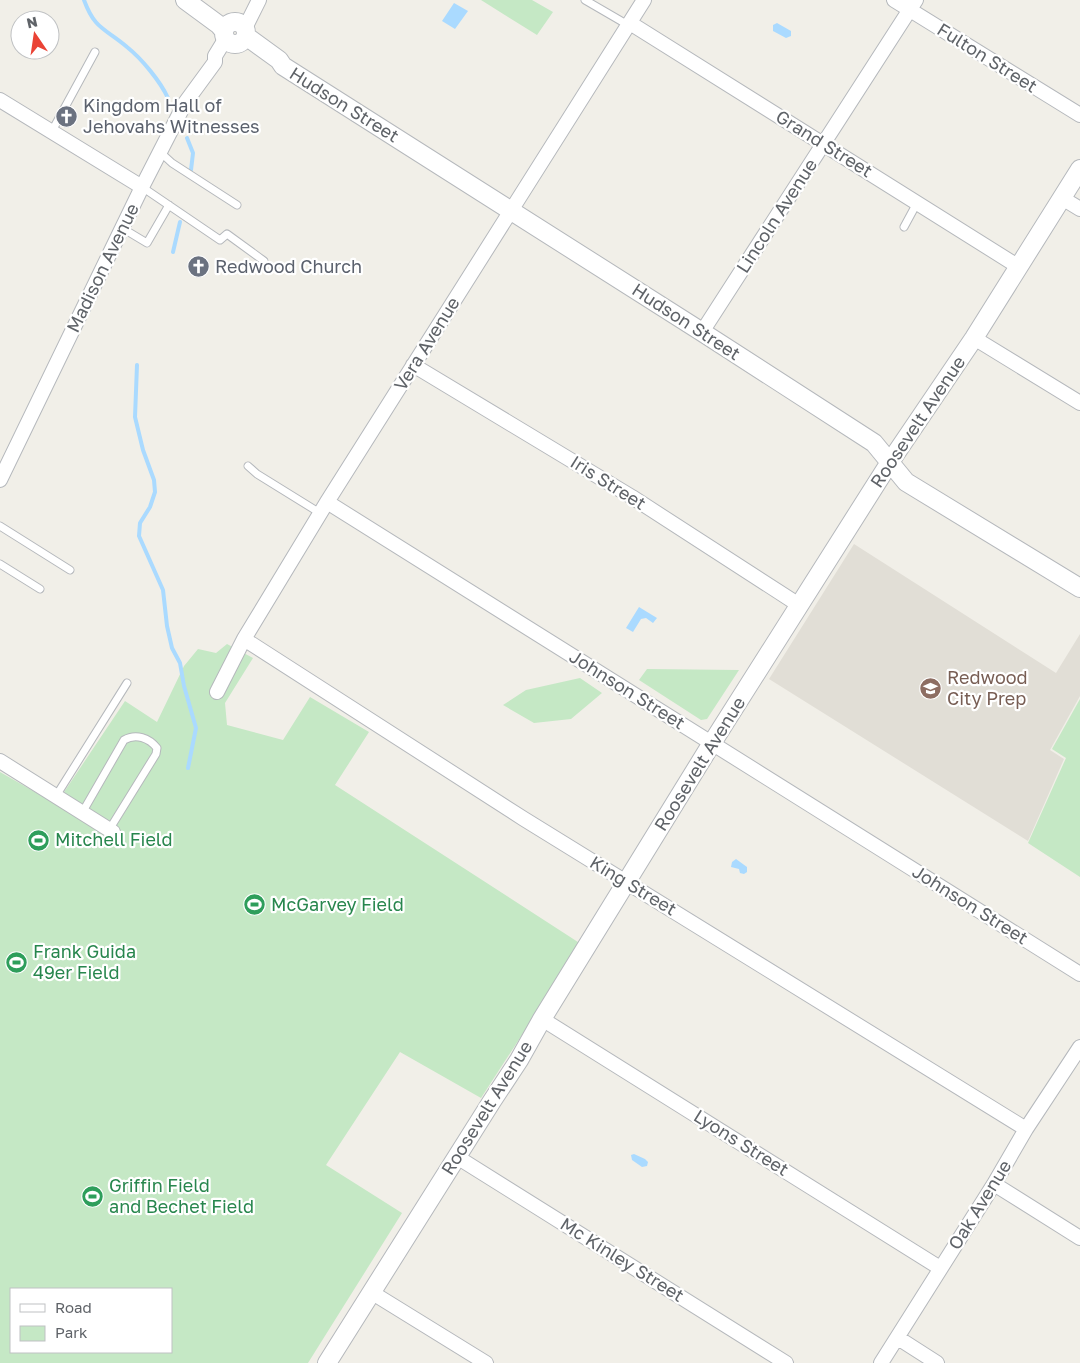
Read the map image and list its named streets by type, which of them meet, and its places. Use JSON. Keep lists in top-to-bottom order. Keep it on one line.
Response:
{"streets":{"street":["Fulton Street","Hudson Street","Grand Street","Lincoln Avenue","Madison Avenue","Vera Avenue","Roosevelt Avenue","Iris Street","Johnson Street","King Street","Lyons Street","Oak Avenue","Mc Kinley Street"]},"crossings":[["Fulton Street","Lincoln Avenue"],["Hudson Street","Lincoln Avenue"],["Hudson Street","Madison Avenue"],["Hudson Street","Vera Avenue"],["Hudson Street","Roosevelt Avenue"],["Grand Street","Lincoln Avenue"],["Grand Street","Vera Avenue"],["Grand Street","Roosevelt Avenue"],["Vera Avenue","Iris Street"],["Vera Avenue","Johnson Street"],["Vera Avenue","King Street"],["Roosevelt Avenue","Iris Street"],["Roosevelt Avenue","Johnson Street"],["Roosevelt Avenue","King Street"],["Roosevelt Avenue","Lyons Street"],["Roosevelt Avenue","Mc Kinley Street"],["King Street","Oak Avenue"],["Lyons Street","Oak Avenue"]],"places":{"church":["Kingdom Hall of Jehovahs Witnesses","Redwood Church"],"school or university":["Redwood City Prep"],"sports":["Mitchell Field","McGarvey Field","Frank Guida 49er Field","Griffin Field and Bechet Field"]},"legend":["Road","Park"],"north":"top"}
